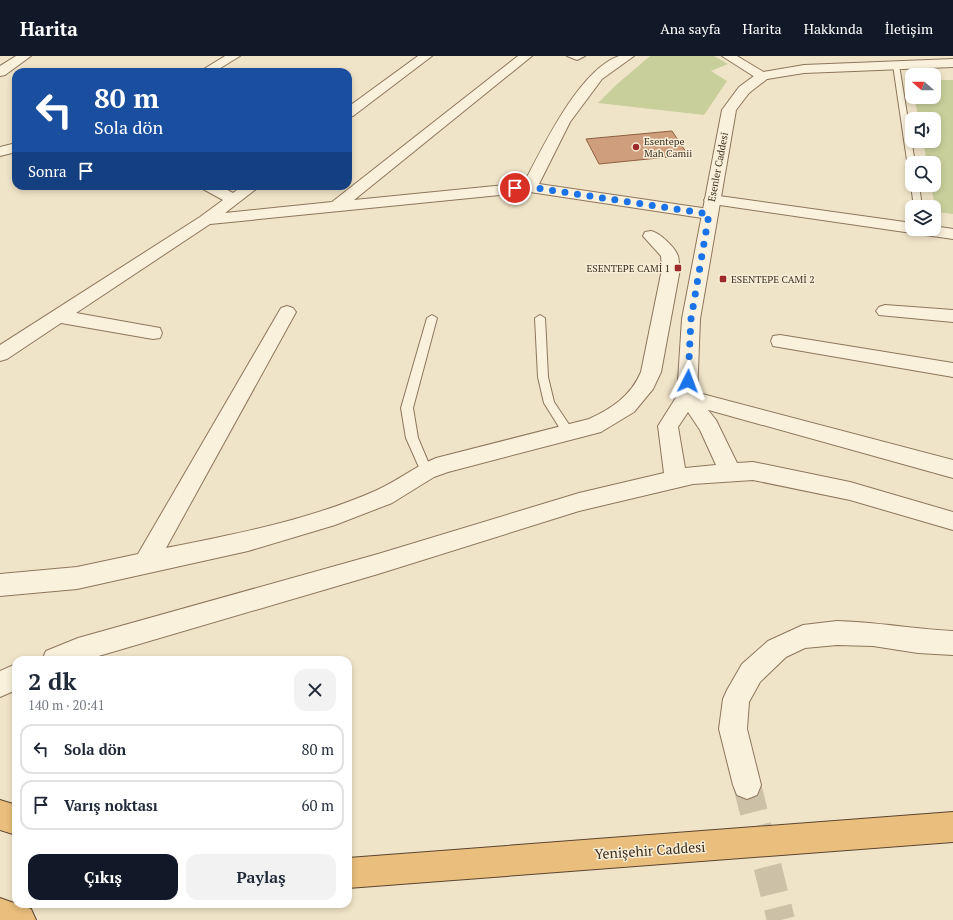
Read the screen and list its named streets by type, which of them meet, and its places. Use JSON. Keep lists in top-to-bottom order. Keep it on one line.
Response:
{"streets":{"highway":["Yenişehir Caddesi"],"street":["Esenler Caddesi"]},"places":{"other":["Esentepe Mah Camii"],"transit":["ESENTEPE CAMİ 1","ESENTEPE CAMİ 2"]},"north":"left","page":{"header":"Harita","nav":["Ana sayfa","Harita","Hakkında","İletişim"],"turn":["80 m","Sola dön"],"then":"Sonra","heading":["2 dk","140 m · 20:41"],"list":[{"name":"Sola dön","value":"80 m"},{"name":"Varış noktası","value":"60 m"}],"buttons":["Çıkış","Paylaş"]}}
